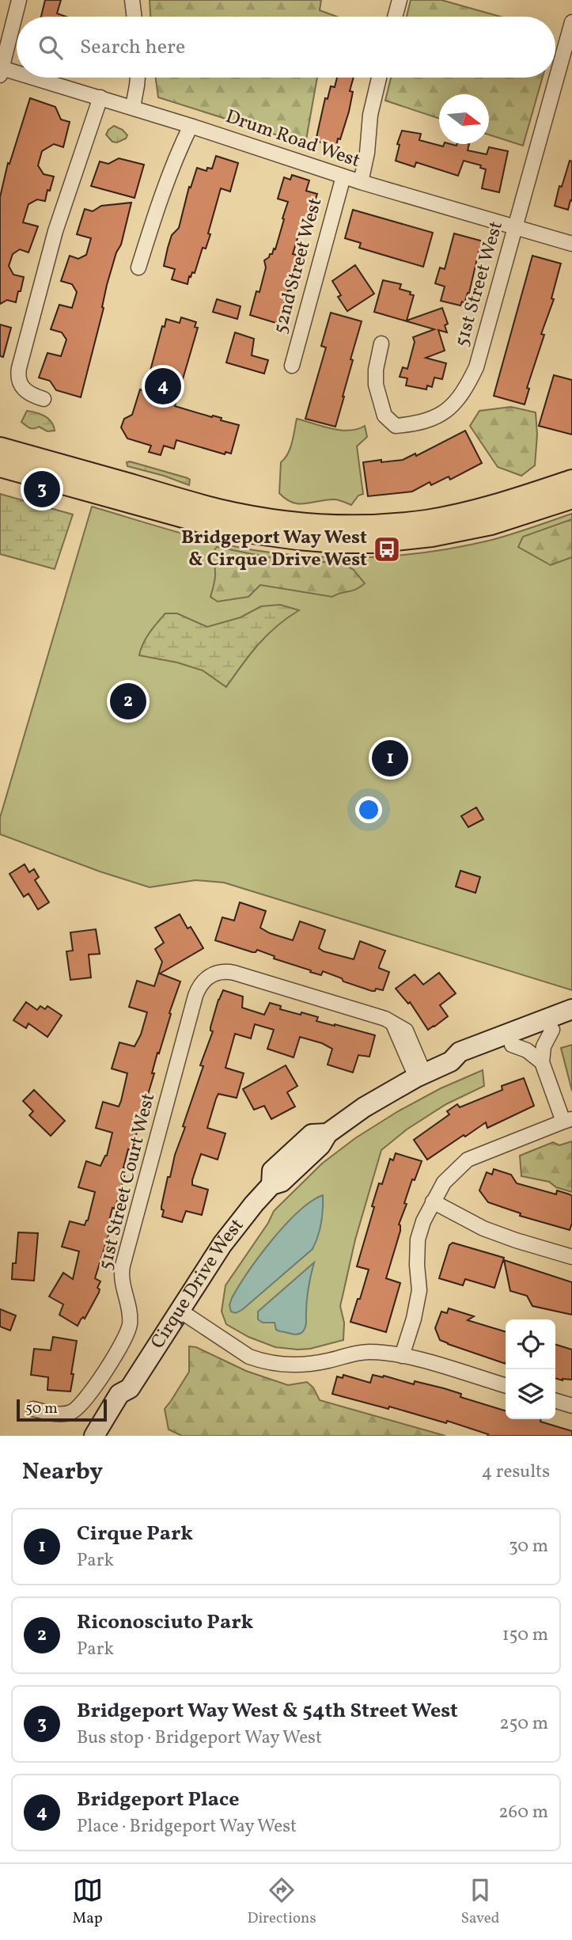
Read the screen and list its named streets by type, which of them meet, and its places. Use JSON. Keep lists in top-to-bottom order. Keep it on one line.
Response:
{"streets":{"main road":["Cirque Drive West"],"street":["Drum Road West","52nd Street West","51st Street West","51st Street Court West"]},"crossings":[["Drum Road West","52nd Street West"],["Drum Road West","51st Street West"],["51st Street Court West","Cirque Drive West"]],"places":{"bus stop":["Bridgeport Way West & Cirque Drive West"]},"scale_bar":"50 m","north":"right","page":{"search":"Search here","pins":["4","3","2","1"],"scale":"50 m","heading":["Nearby","4 results"],"list":[{"mark":"1","name":"Cirque Park","note":"Park","value":"30 m"},{"mark":"2","name":"Riconosciuto Park","note":"Park","value":"150 m"},{"mark":"3","name":"Bridgeport Way West & 54th Street West","note":"Bus stop · Bridgeport Way West","value":"250 m"},{"mark":"4","name":"Bridgeport Place","note":"Place · Bridgeport Way West","value":"260 m"}],"nav":["Map","Directions","Saved"]}}
